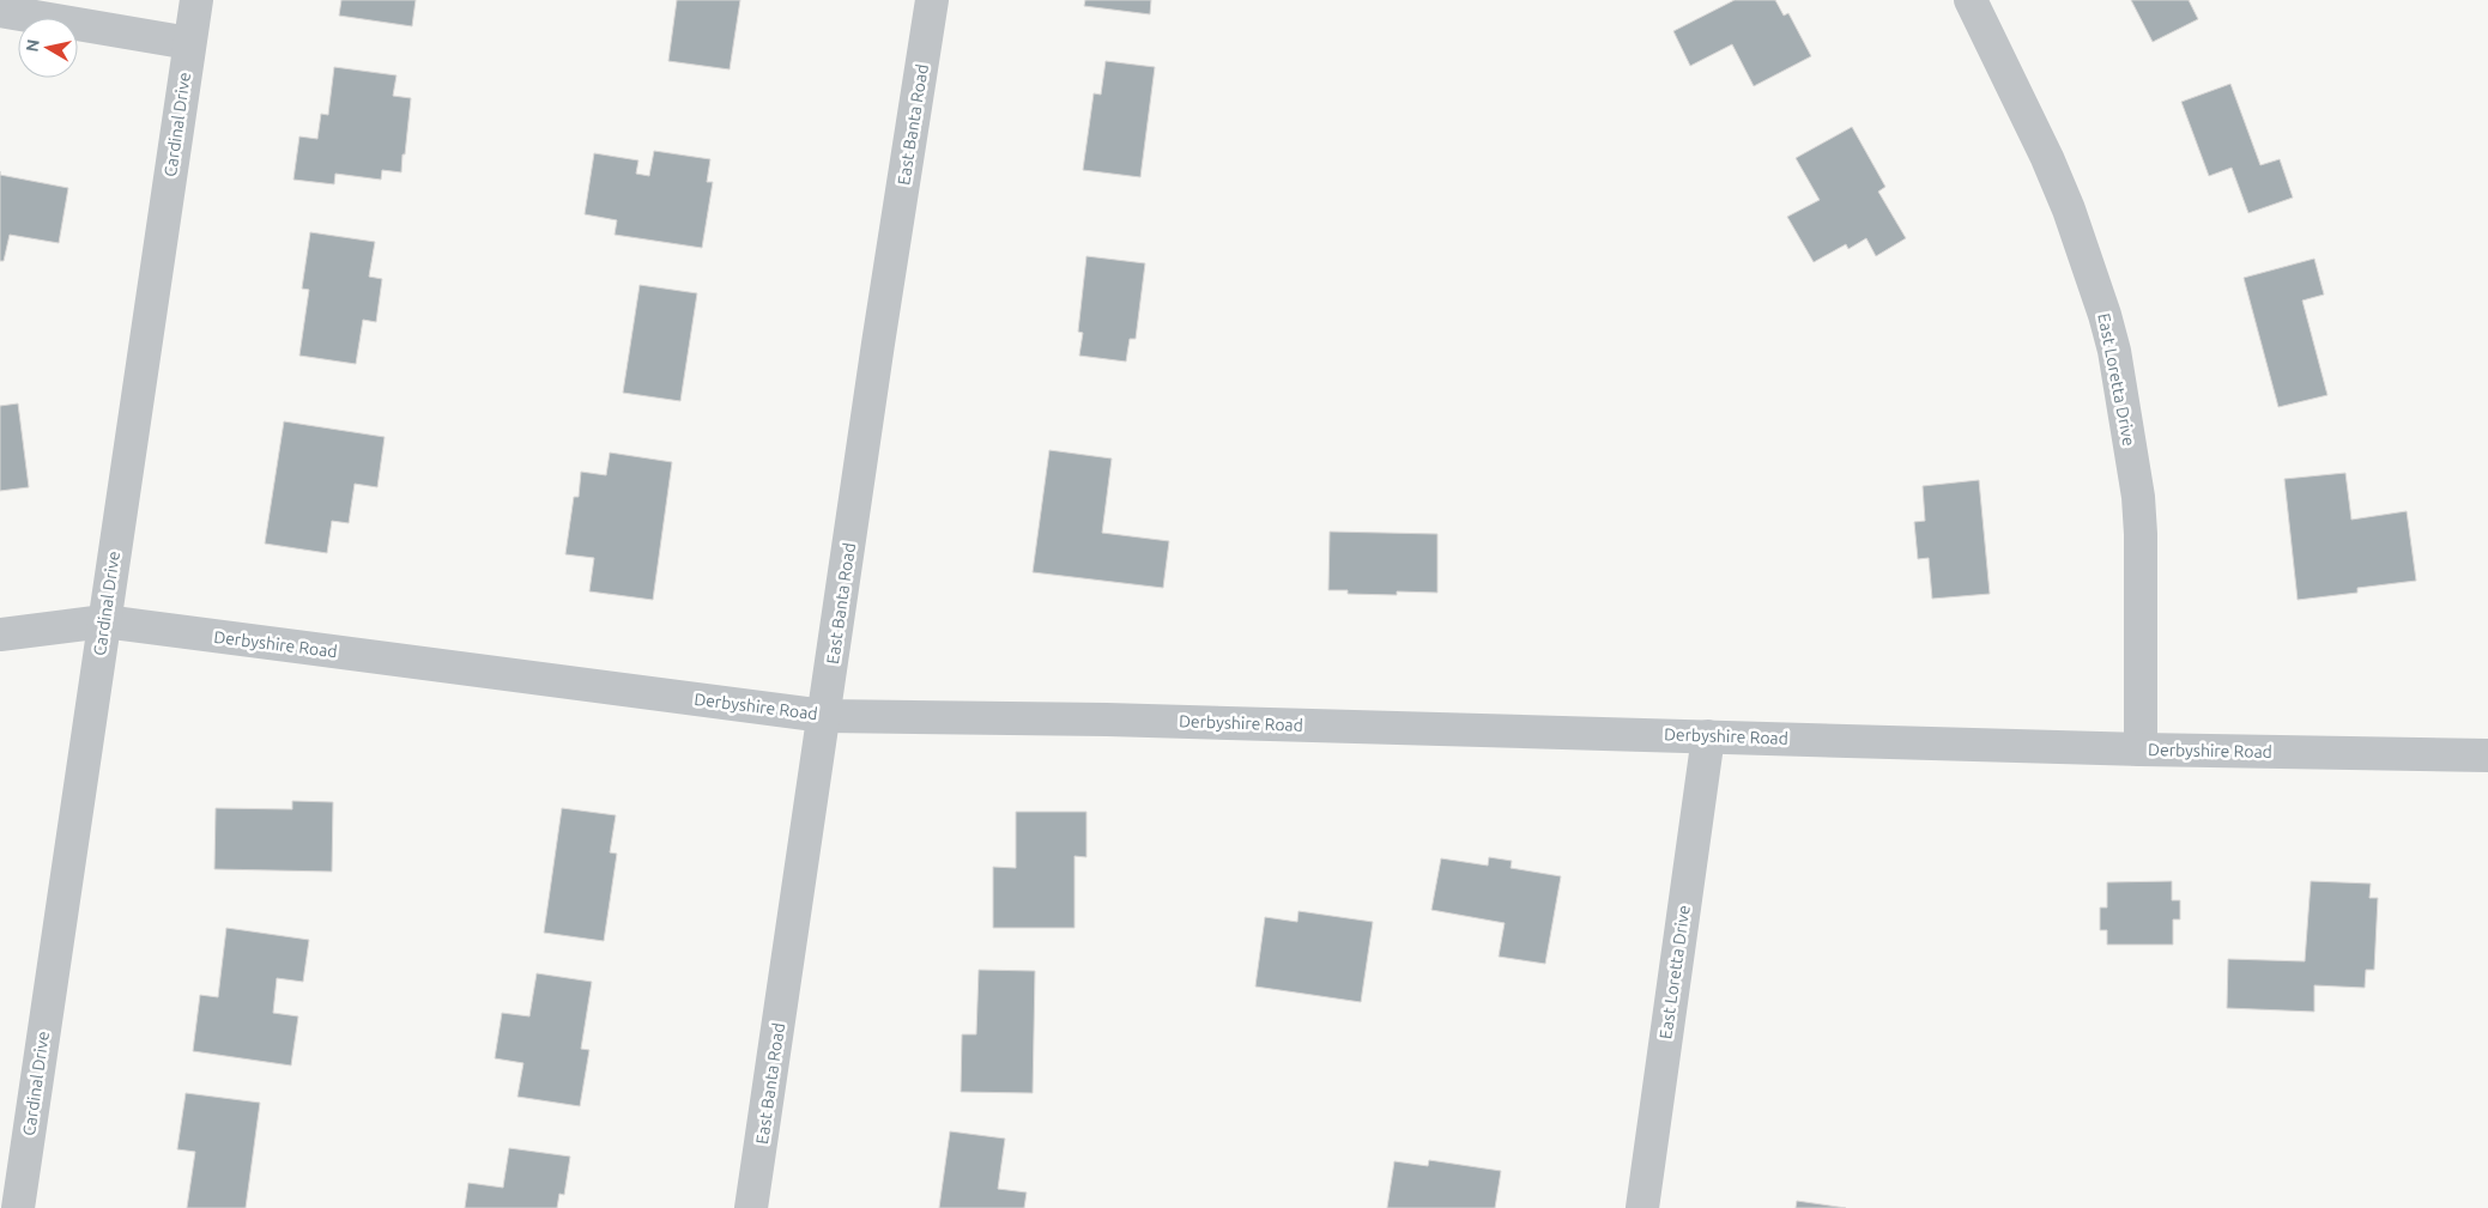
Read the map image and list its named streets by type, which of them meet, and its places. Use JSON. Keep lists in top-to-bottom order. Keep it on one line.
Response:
{"streets":{"street":["Cardinal Drive","East Banta Road","East Loretta Drive","Derbyshire Road"]},"crossings":[["Cardinal Drive","Derbyshire Road"],["East Banta Road","Derbyshire Road"],["East Loretta Drive","Derbyshire Road"]],"north":"left"}
